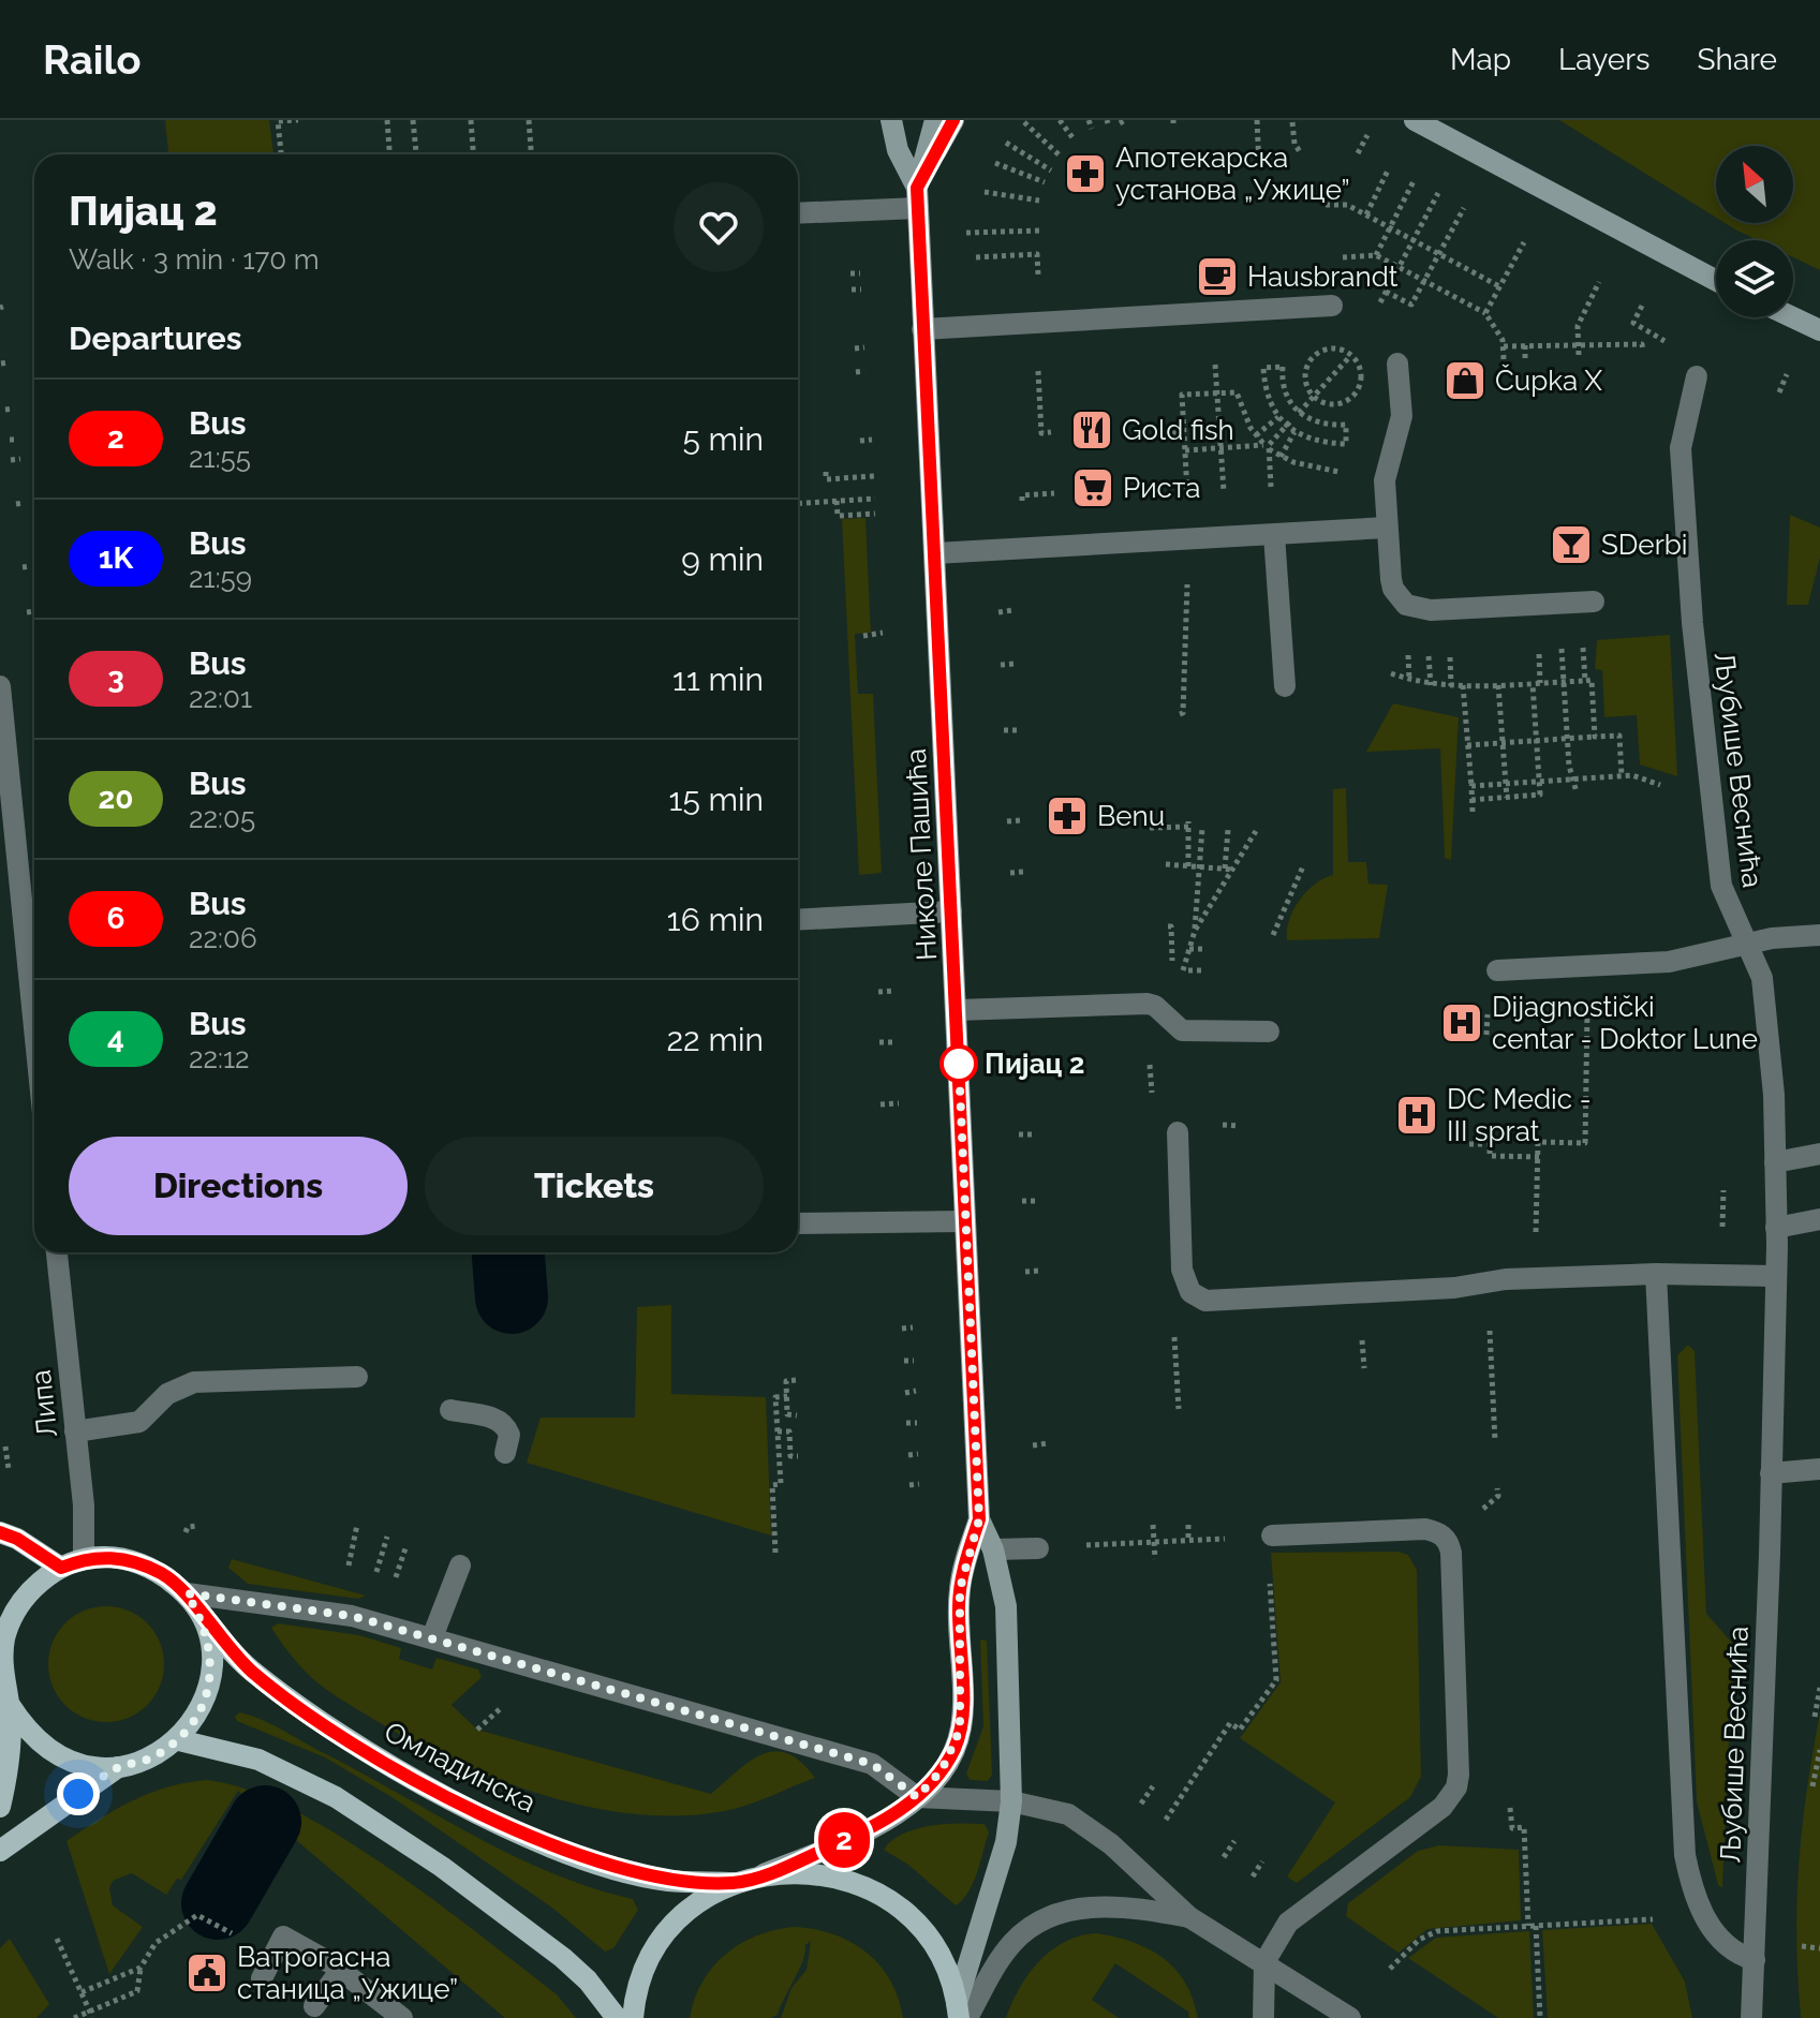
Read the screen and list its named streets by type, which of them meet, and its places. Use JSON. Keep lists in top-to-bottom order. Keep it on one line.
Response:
{"streets":{"main road":["Николе Пашића","Омладинска"],"street":["Љубише Веснића","Липа"]},"crossings":[["Липа","Омладинска"]],"places":{"pharmacy":["Апотекарска установа „Ужице”","Benu"],"cafe":["Hausbrandt"],"shop":["Čupka X"],"restaurant":["Gold fish"],"supermarket":["Риста"],"bar":["SDerbi"],"hospital":["Dijagnostički centar - Doktor Lune","DC Medic - III sprat"],"other":["Пијац 2"],"public building":["Ватрогасна станица „Ужице”"]},"lines":["bus line 2"],"north":"top left","page":{"header":"Railo","nav":["Map","Layers","Share"],"on_map":"2","heading":[["Пијац 2","Walk · 3 min · 170 m"],"Departures"],"list":[{"mark":"2","name":"Bus","note":"21:55","value":"5 min"},{"mark":"1K","name":"Bus","note":"21:59","value":"9 min"},{"mark":"3","name":"Bus","note":"22:01","value":"11 min"},{"mark":"20","name":"Bus","note":"22:05","value":"15 min"},{"mark":"6","name":"Bus","note":"22:06","value":"16 min"},{"mark":"4","name":"Bus","note":"22:12","value":"22 min"}],"buttons":["Directions","Tickets"]}}
